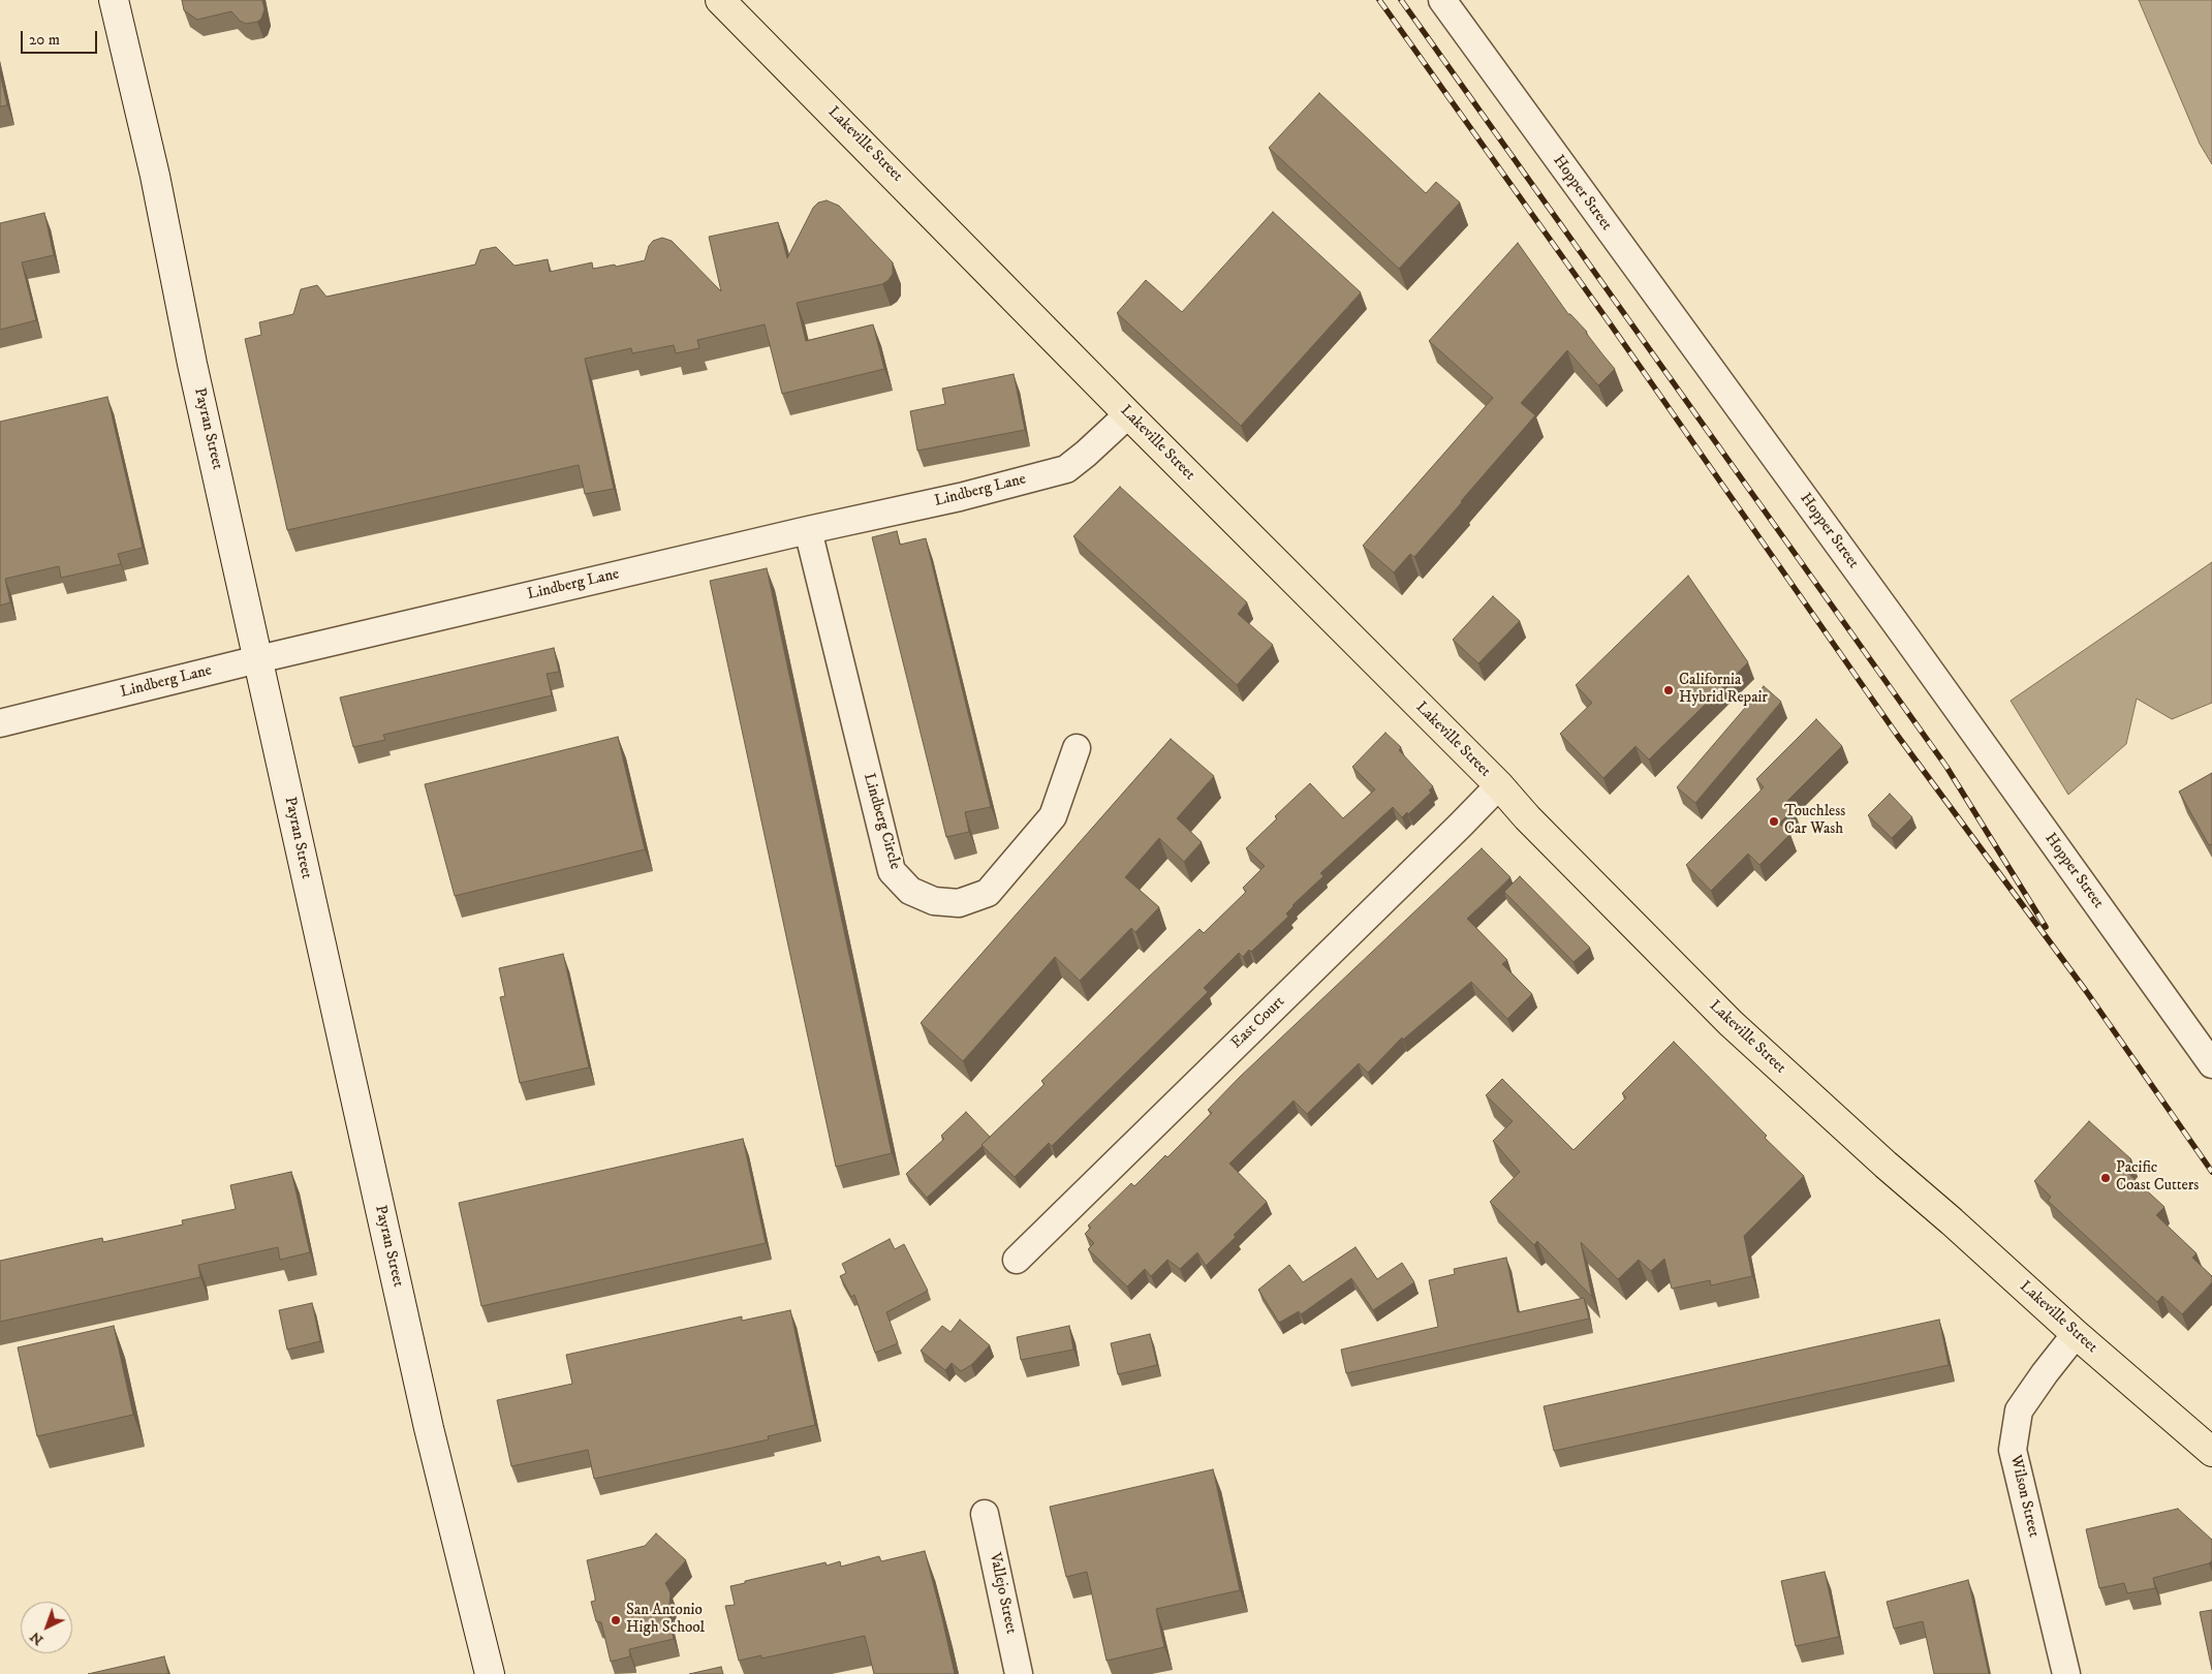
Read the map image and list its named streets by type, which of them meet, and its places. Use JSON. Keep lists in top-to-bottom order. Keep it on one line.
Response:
{"streets":{"main road":["Lakeville Street","Payran Street"],"street":["Hopper Street","Lindberg Lane","Lindberg Circle","East Court","Wilson Street","Vallejo Street"]},"crossings":[["Lakeville Street","Lindberg Lane"],["Lakeville Street","East Court"],["Lakeville Street","Wilson Street"],["Payran Street","Lindberg Lane"],["Lindberg Lane","Lindberg Circle"]],"places":["California Hybrid Repair","Touchless Car Wash","Pacific Coast Cutters","San Antonio High School"],"scale_bar":"20 m","north":"bottom left"}
